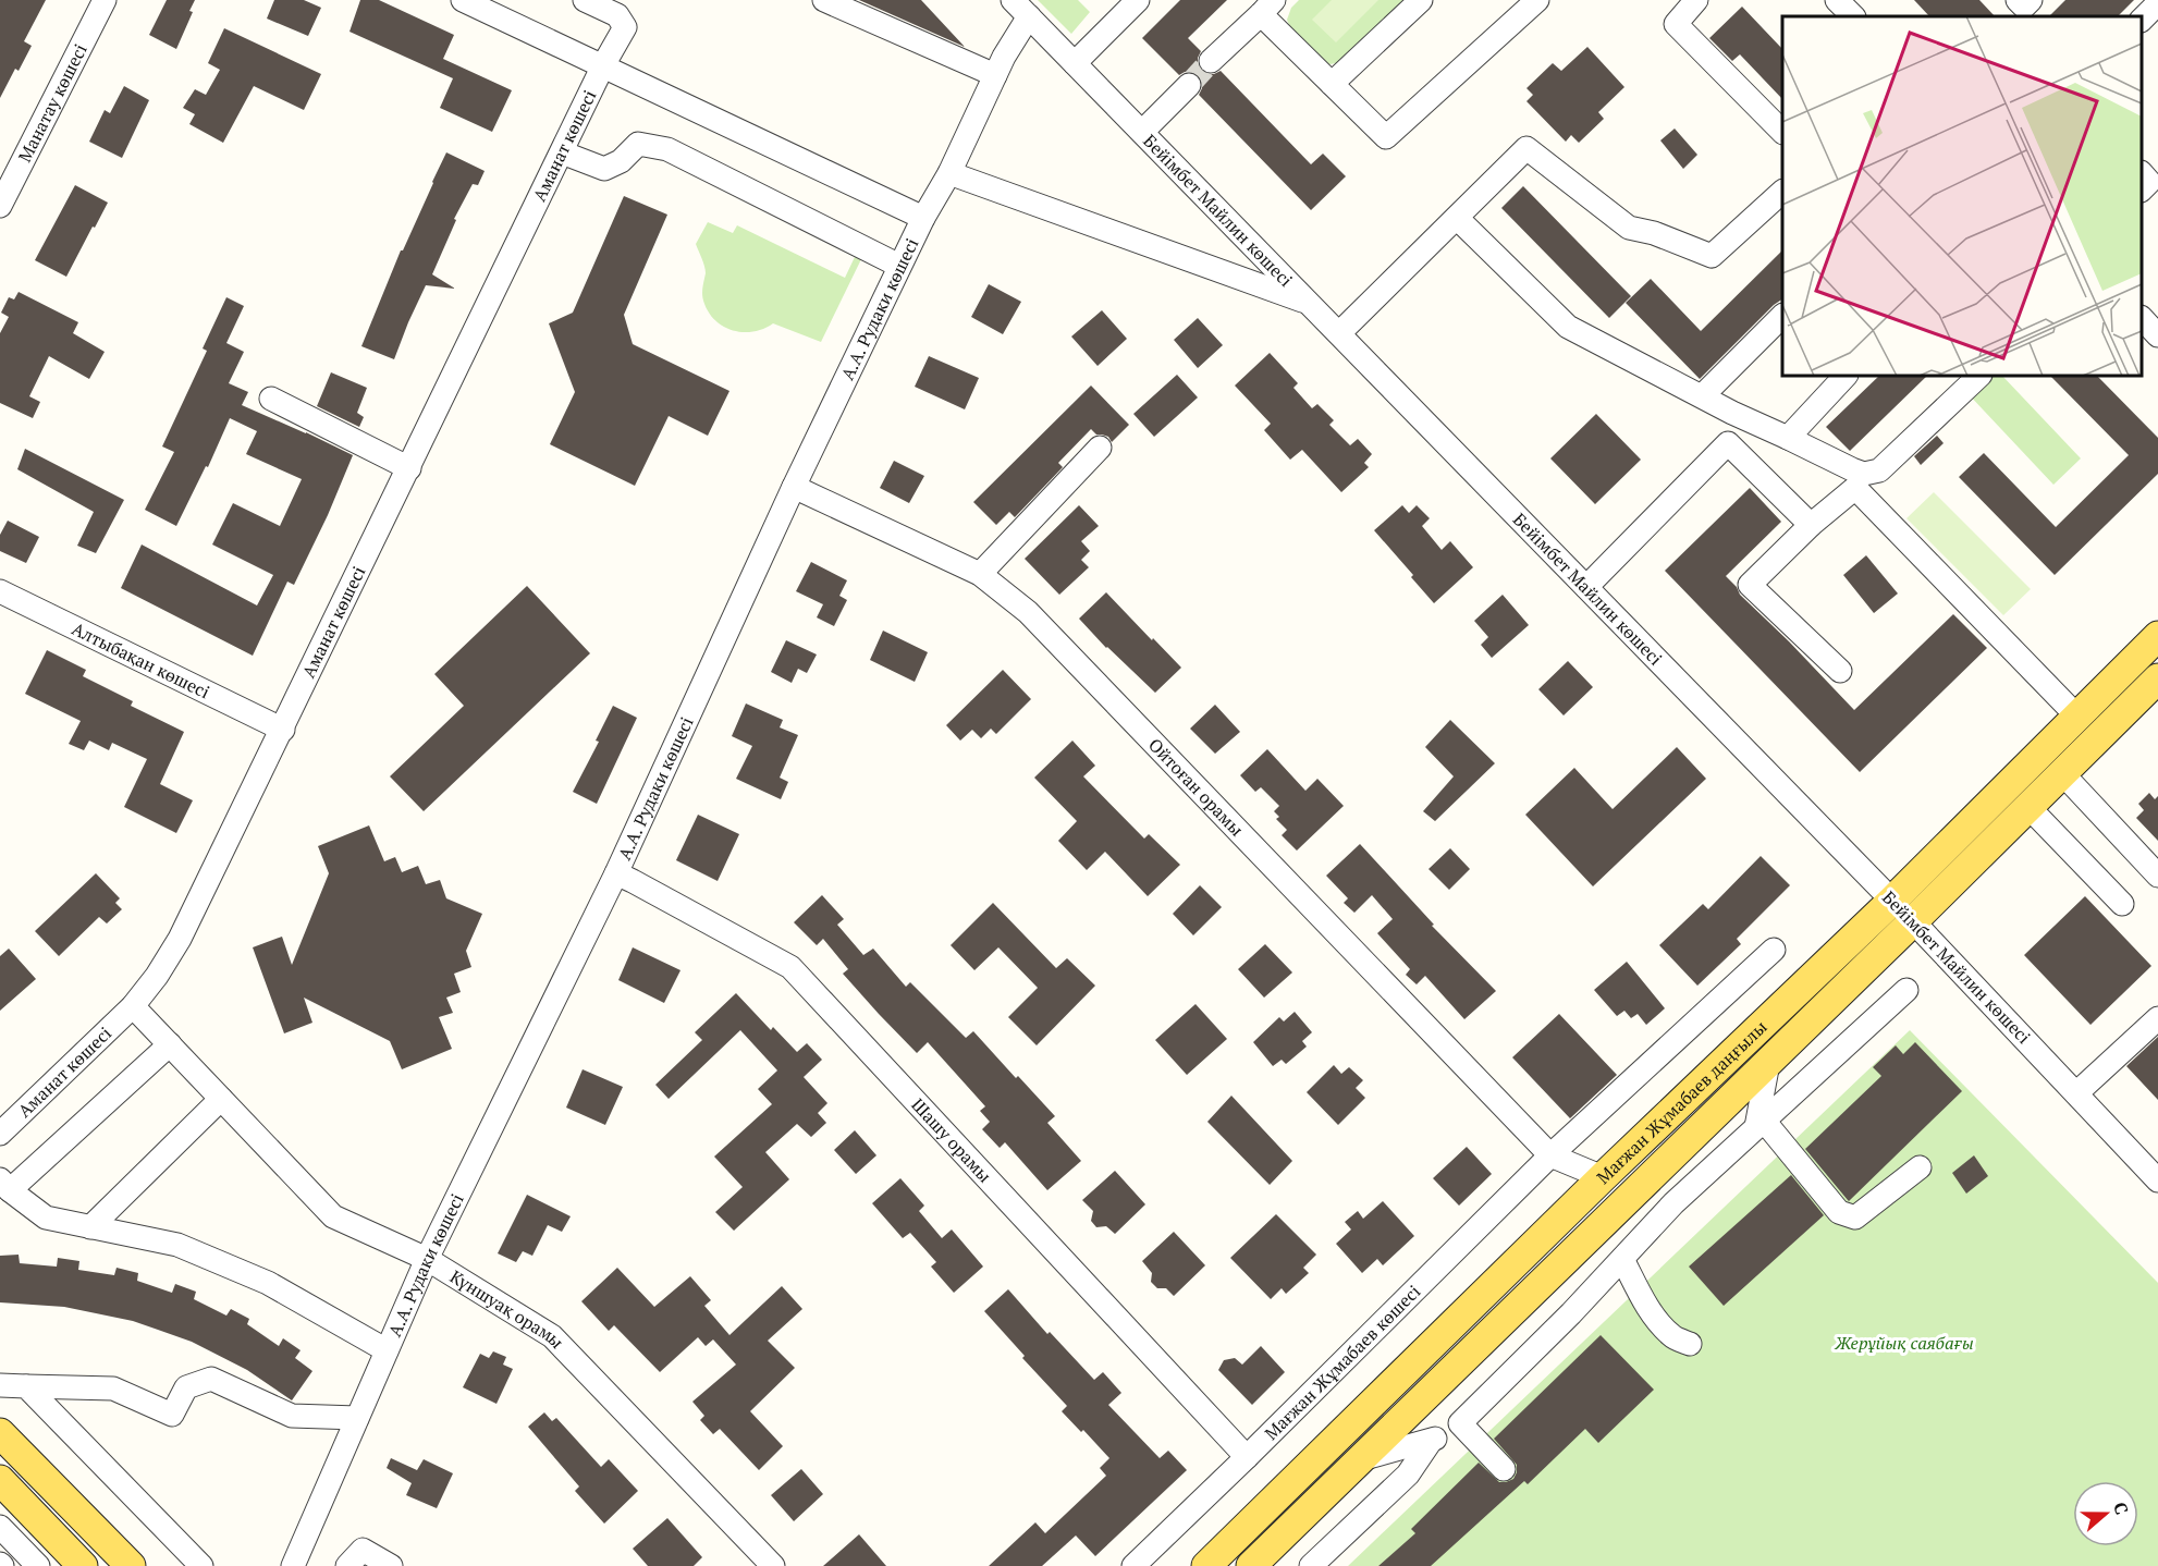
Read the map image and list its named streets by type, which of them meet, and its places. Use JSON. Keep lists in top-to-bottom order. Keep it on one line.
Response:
{"streets":{"main road":["Бейімбет Майлин көшесі","Мағжан Жұмабаев даңғылы"],"street":["Манатау көшесі","Аманат көшесі","А.А. Рудаки көшесі","Алтыбақан көшесі","Ойтоған орамы","Шашу орамы","Күншуақ орамы","Мағжан Жұмабаев көшесі"]},"crossings":[["Аманат көшесі","Алтыбақан көшесі"],["Аманат көшесі","Күншуақ орамы"],["Бейімбет Майлин көшесі","А.А. Рудаки көшесі"],["Бейімбет Майлин көшесі","Мағжан Жұмабаев даңғылы"],["А.А. Рудаки көшесі","Ойтоған орамы"],["А.А. Рудаки көшесі","Шашу орамы"],["А.А. Рудаки көшесі","Күншуақ орамы"],["Ойтоған орамы","Мағжан Жұмабаев көшесі"],["Шашу орамы","Мағжан Жұмабаев көшесі"]],"parks":["Жерұйық саябағы"],"north":"right"}
